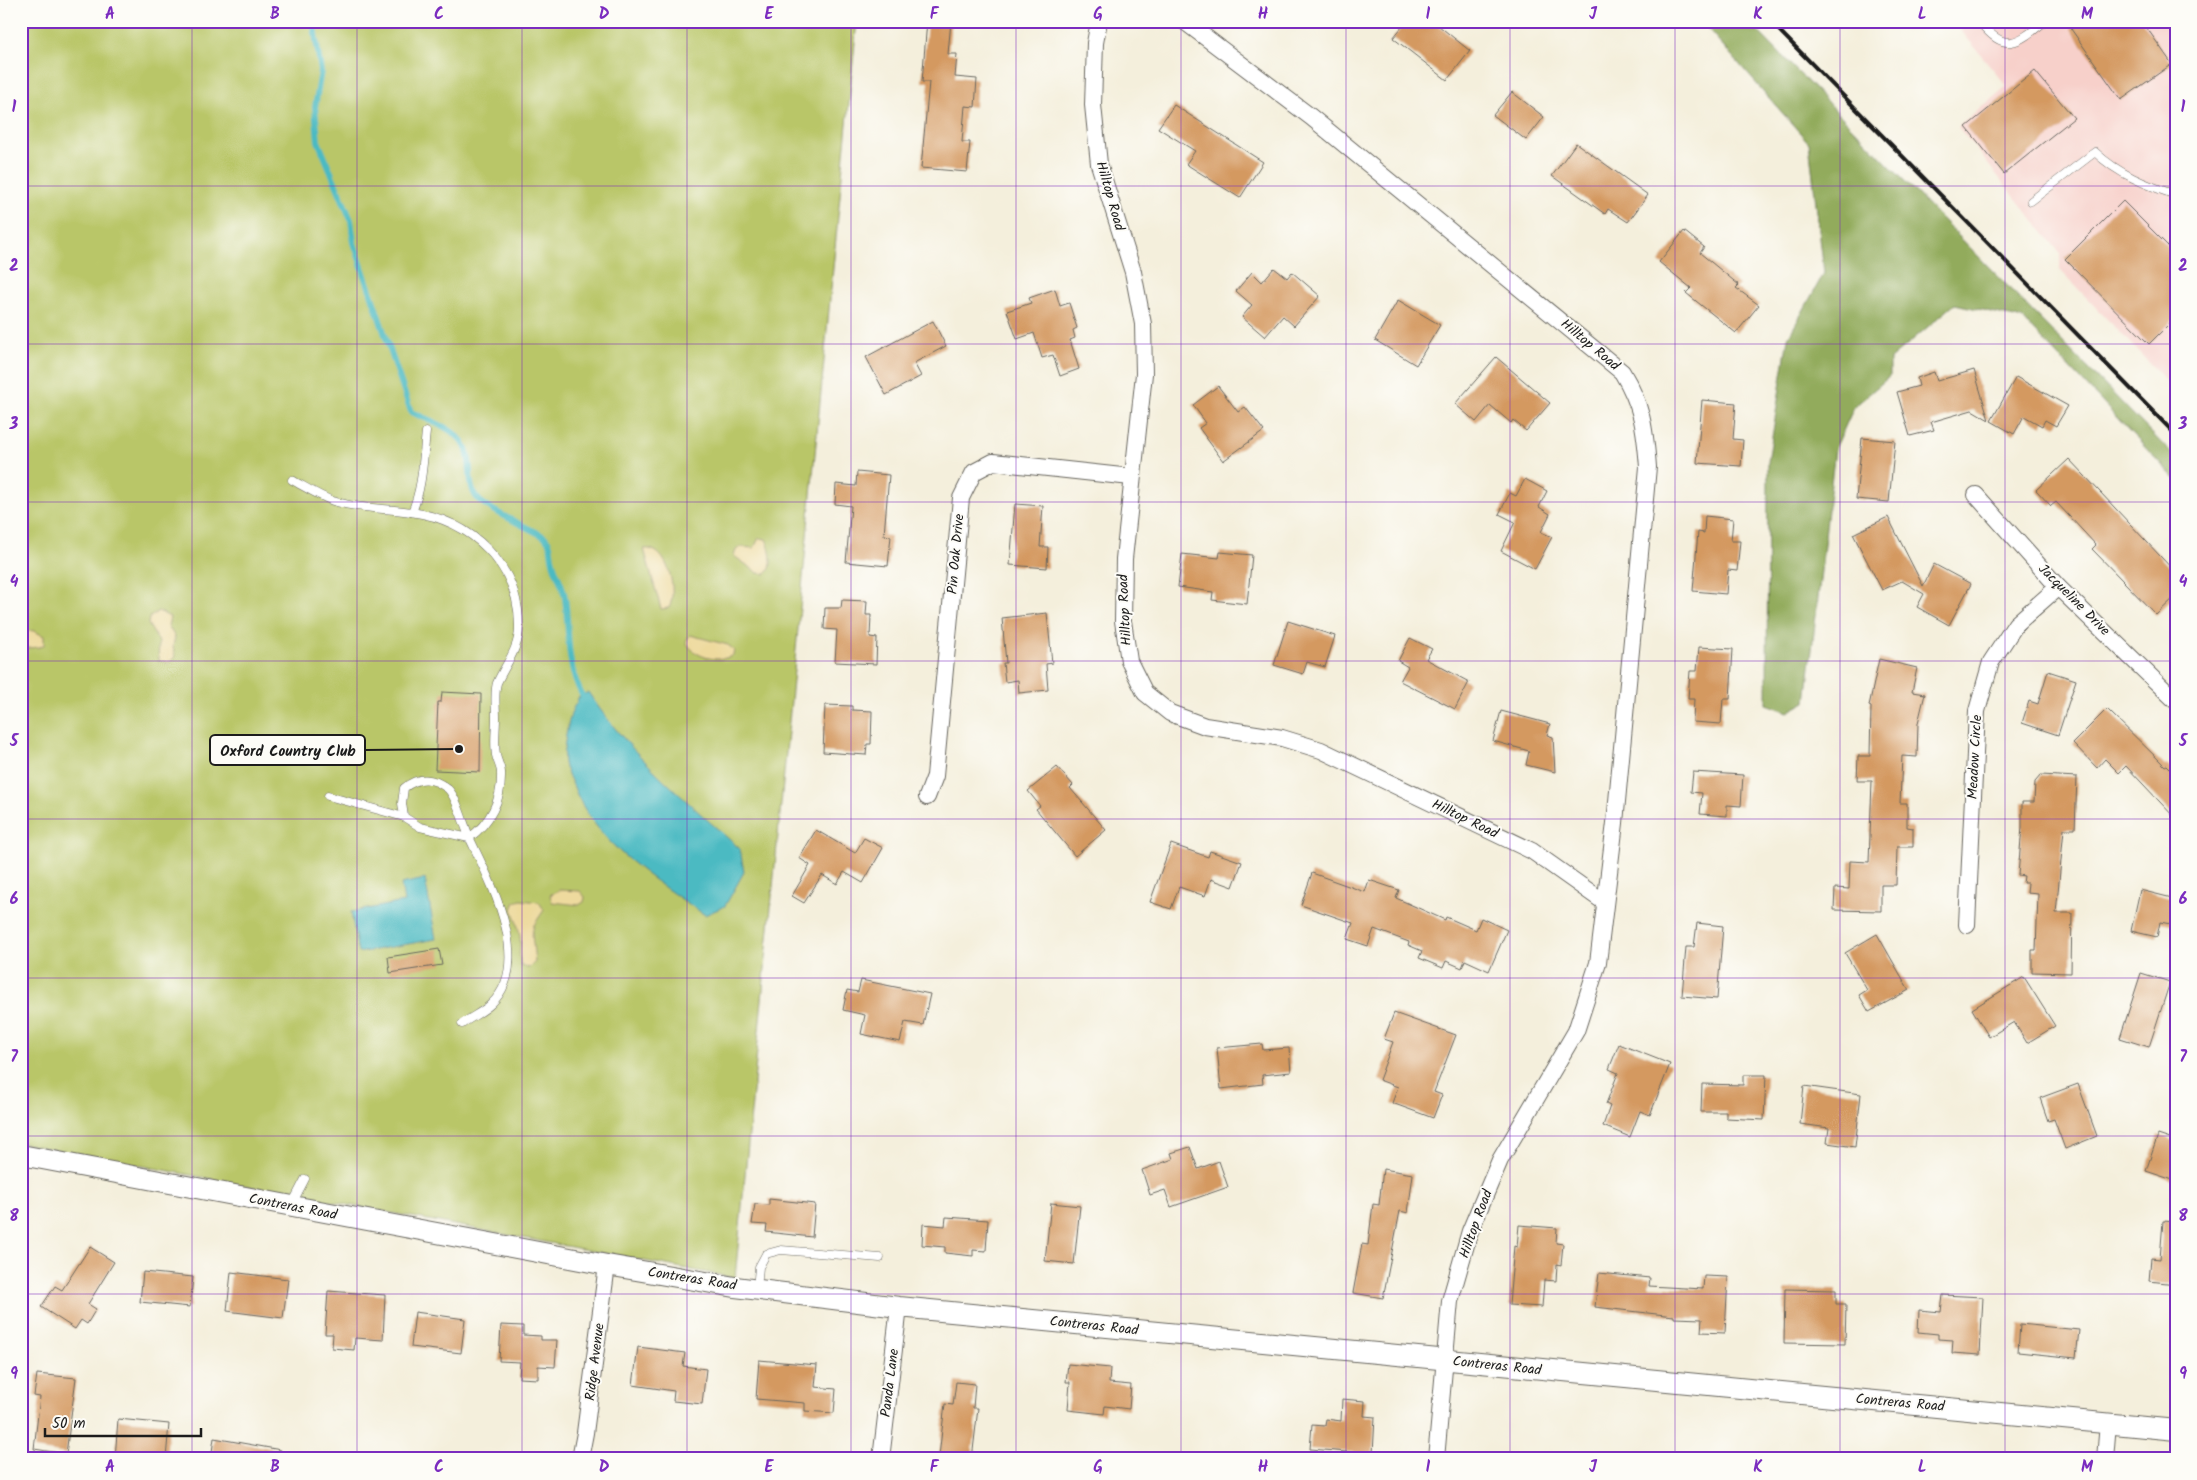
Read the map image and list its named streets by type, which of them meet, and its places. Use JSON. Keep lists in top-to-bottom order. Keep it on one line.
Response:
{"streets":{"street":["Hilltop Road","Pin Oak Drive","Jacqueline Drive","Meadow Circle","Contreras Road","Ridge Avenue","Panda Lane"]},"crossings":[["Hilltop Road","Pin Oak Drive"],["Hilltop Road","Contreras Road"],["Jacqueline Drive","Meadow Circle"],["Contreras Road","Ridge Avenue"],["Contreras Road","Panda Lane"]],"places":["Oxford Country Club"],"scale_bar":"50 m","grid":{"columns":["A","B","C","D","E","F","G","H","I","J","K","L","M"],"rows":["1","2","3","4","5","6","7","8","9"]}}
